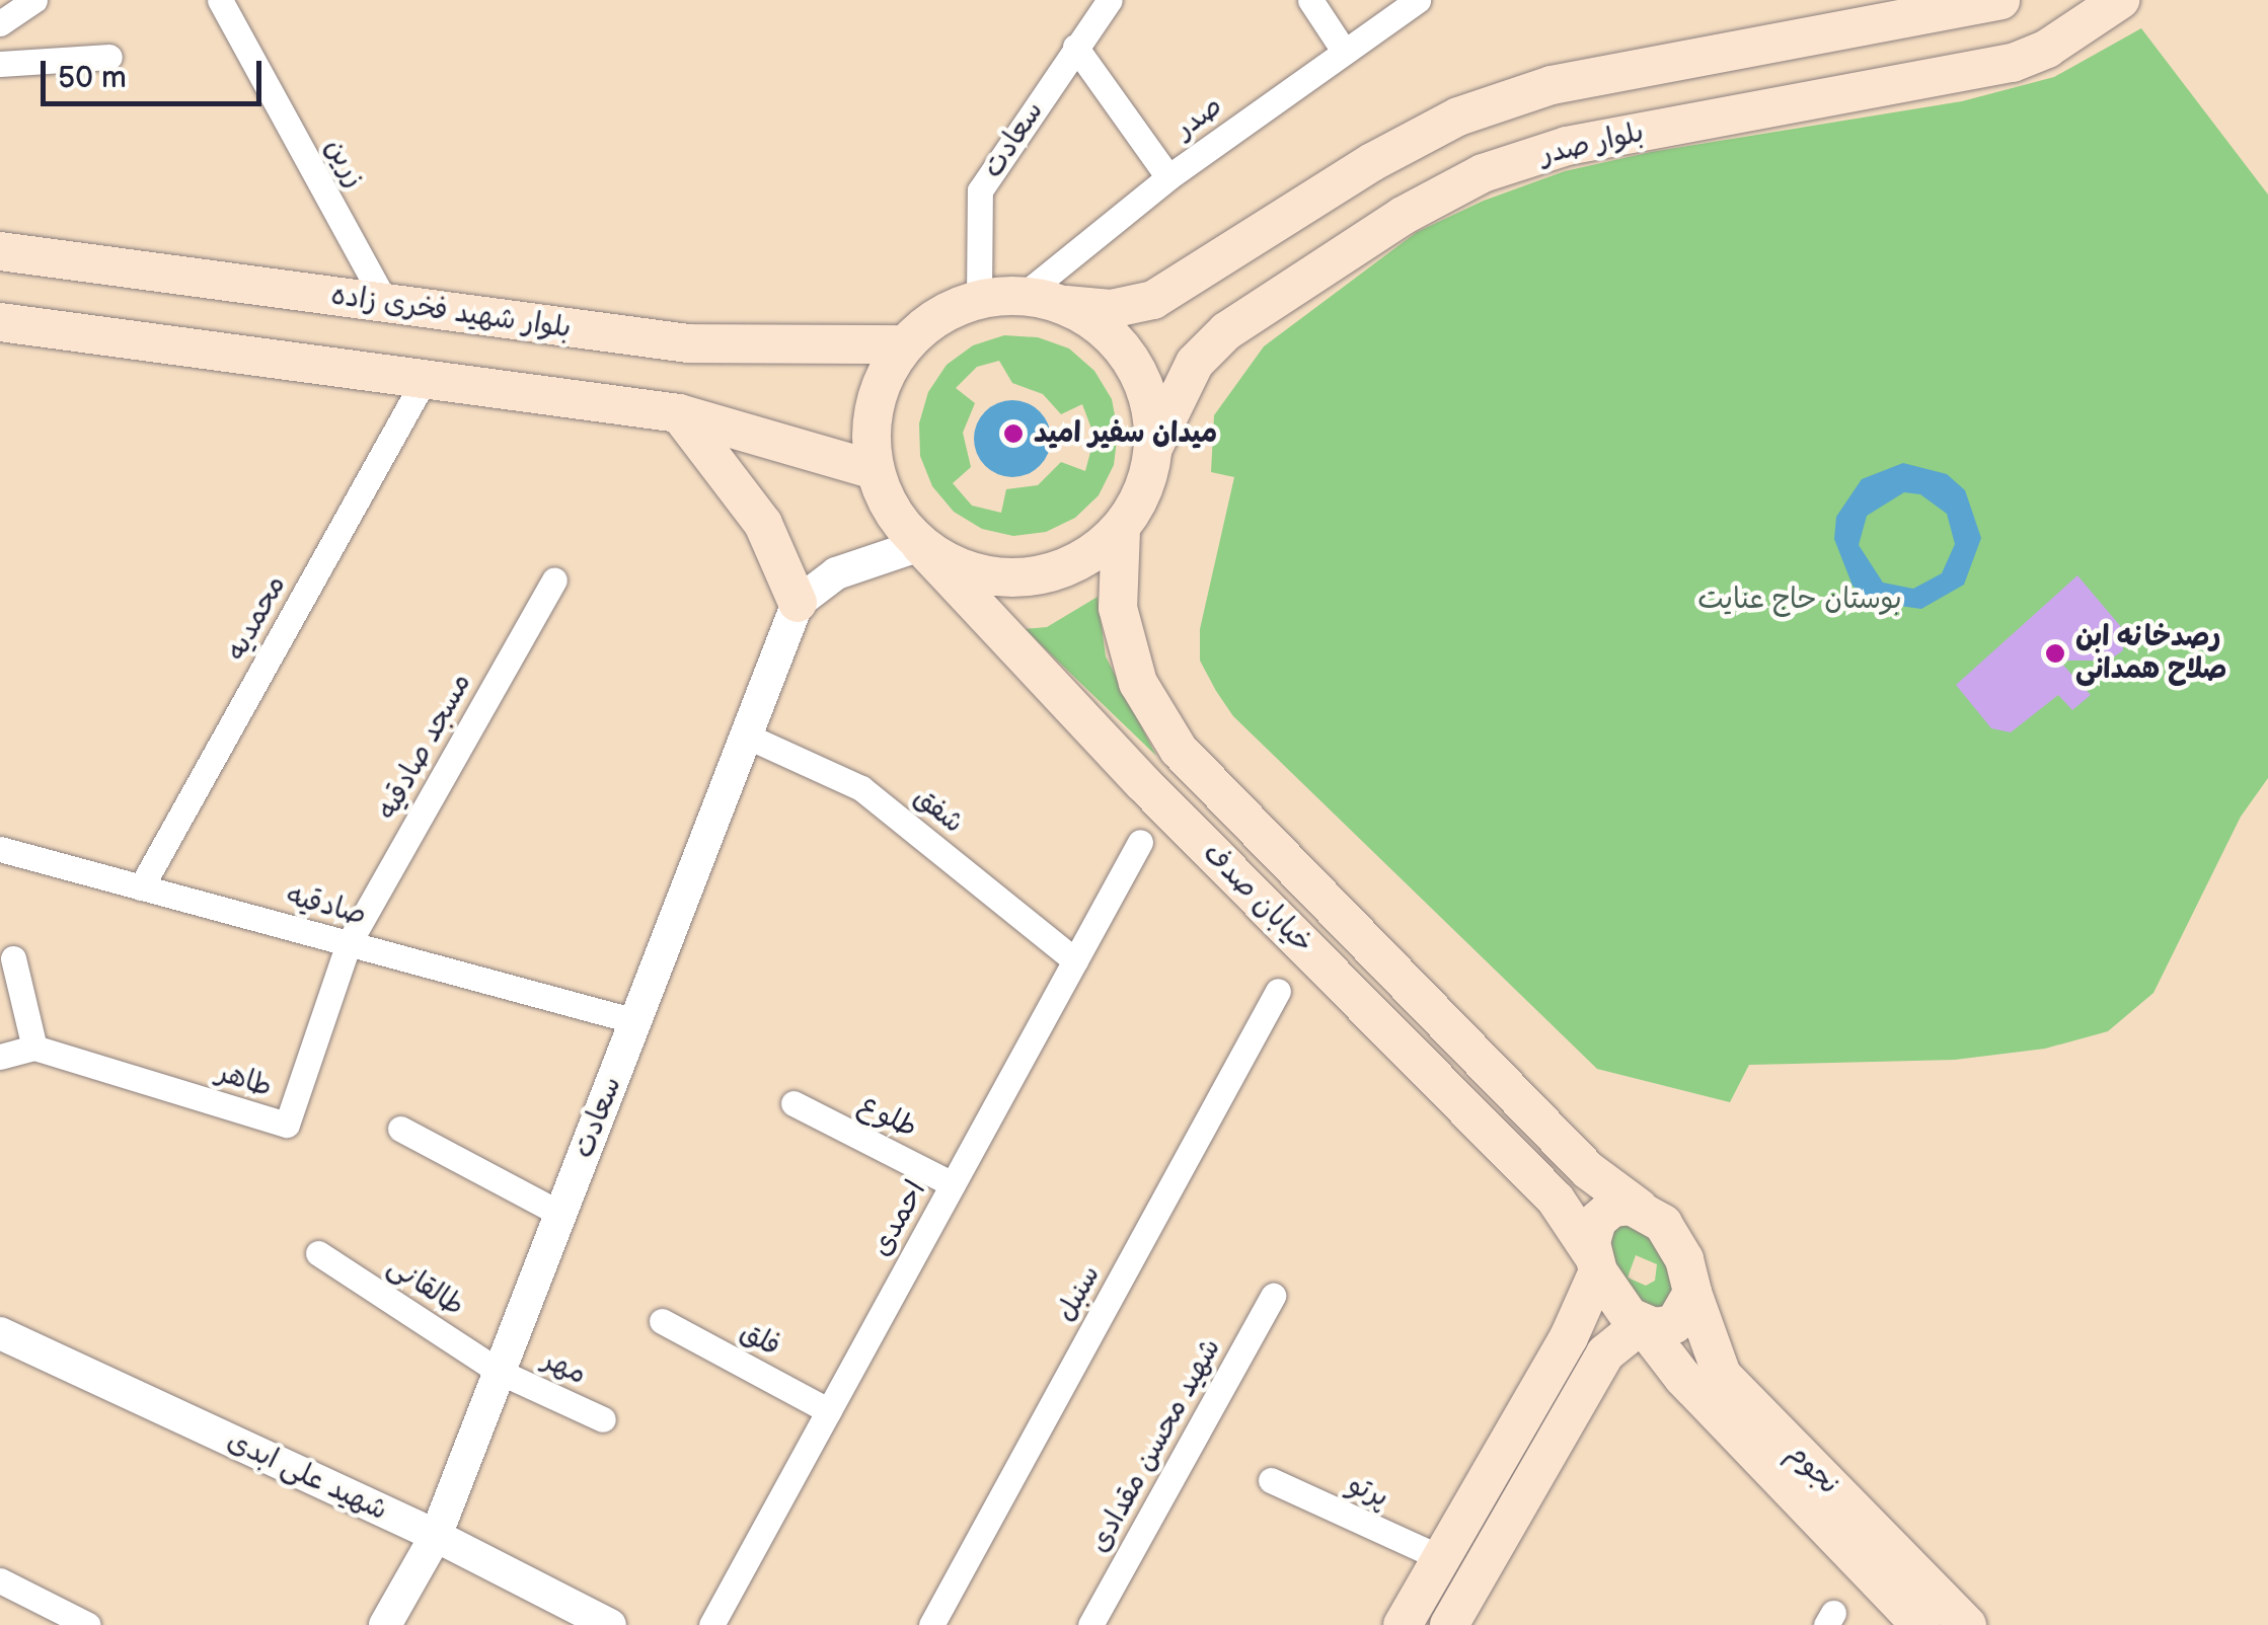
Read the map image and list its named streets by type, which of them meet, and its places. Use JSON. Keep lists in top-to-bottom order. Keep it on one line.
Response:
{"streets":{"main road":["بلوار صدر","بلوار شهید فخری زاده","خیابان صدف","نجوم"],"street":["صدر","سعادت","زرین","محمدیه","مسجد صادقیه","شفق","صادقیه","طاهر","طلوع","احمدی","طالقانی","سنبل","فلق","مهر","شهید محسن مقدادی","شهید علی ابدی","پرتو"]},"crossings":[["صدر","سعادت"],["صدر","بلوار صدر"],["صدر","بلوار شهید فخری زاده"],["صدر","خیابان صدف"],["سعادت","بلوار صدر"],["سعادت","بلوار شهید فخری زاده"],["سعادت","شفق"],["سعادت","خیابان صدف"],["سعادت","صادقیه"],["سعادت","طالقانی"],["سعادت","مهر"],["سعادت","شهید علی ابدی"],["بلوار صدر","بلوار شهید فخری زاده"],["بلوار صدر","خیابان صدف"],["زرین","بلوار شهید فخری زاده"],["بلوار شهید فخری زاده","خیابان صدف"],["محمدیه","صادقیه"],["مسجد صادقیه","صادقیه"],["مسجد صادقیه","طاهر"],["شفق","احمدی"],["خیابان صدف","نجوم"],["صادقیه","طاهر"],["طلوع","احمدی"],["احمدی","فلق"],["طالقانی","مهر"]],"parks":["بوستان حاج عنایت"],"places":["میدان سفیر امید","رصدخانه ابن صلاح همدانی"],"scale_bar":"50 m"}
